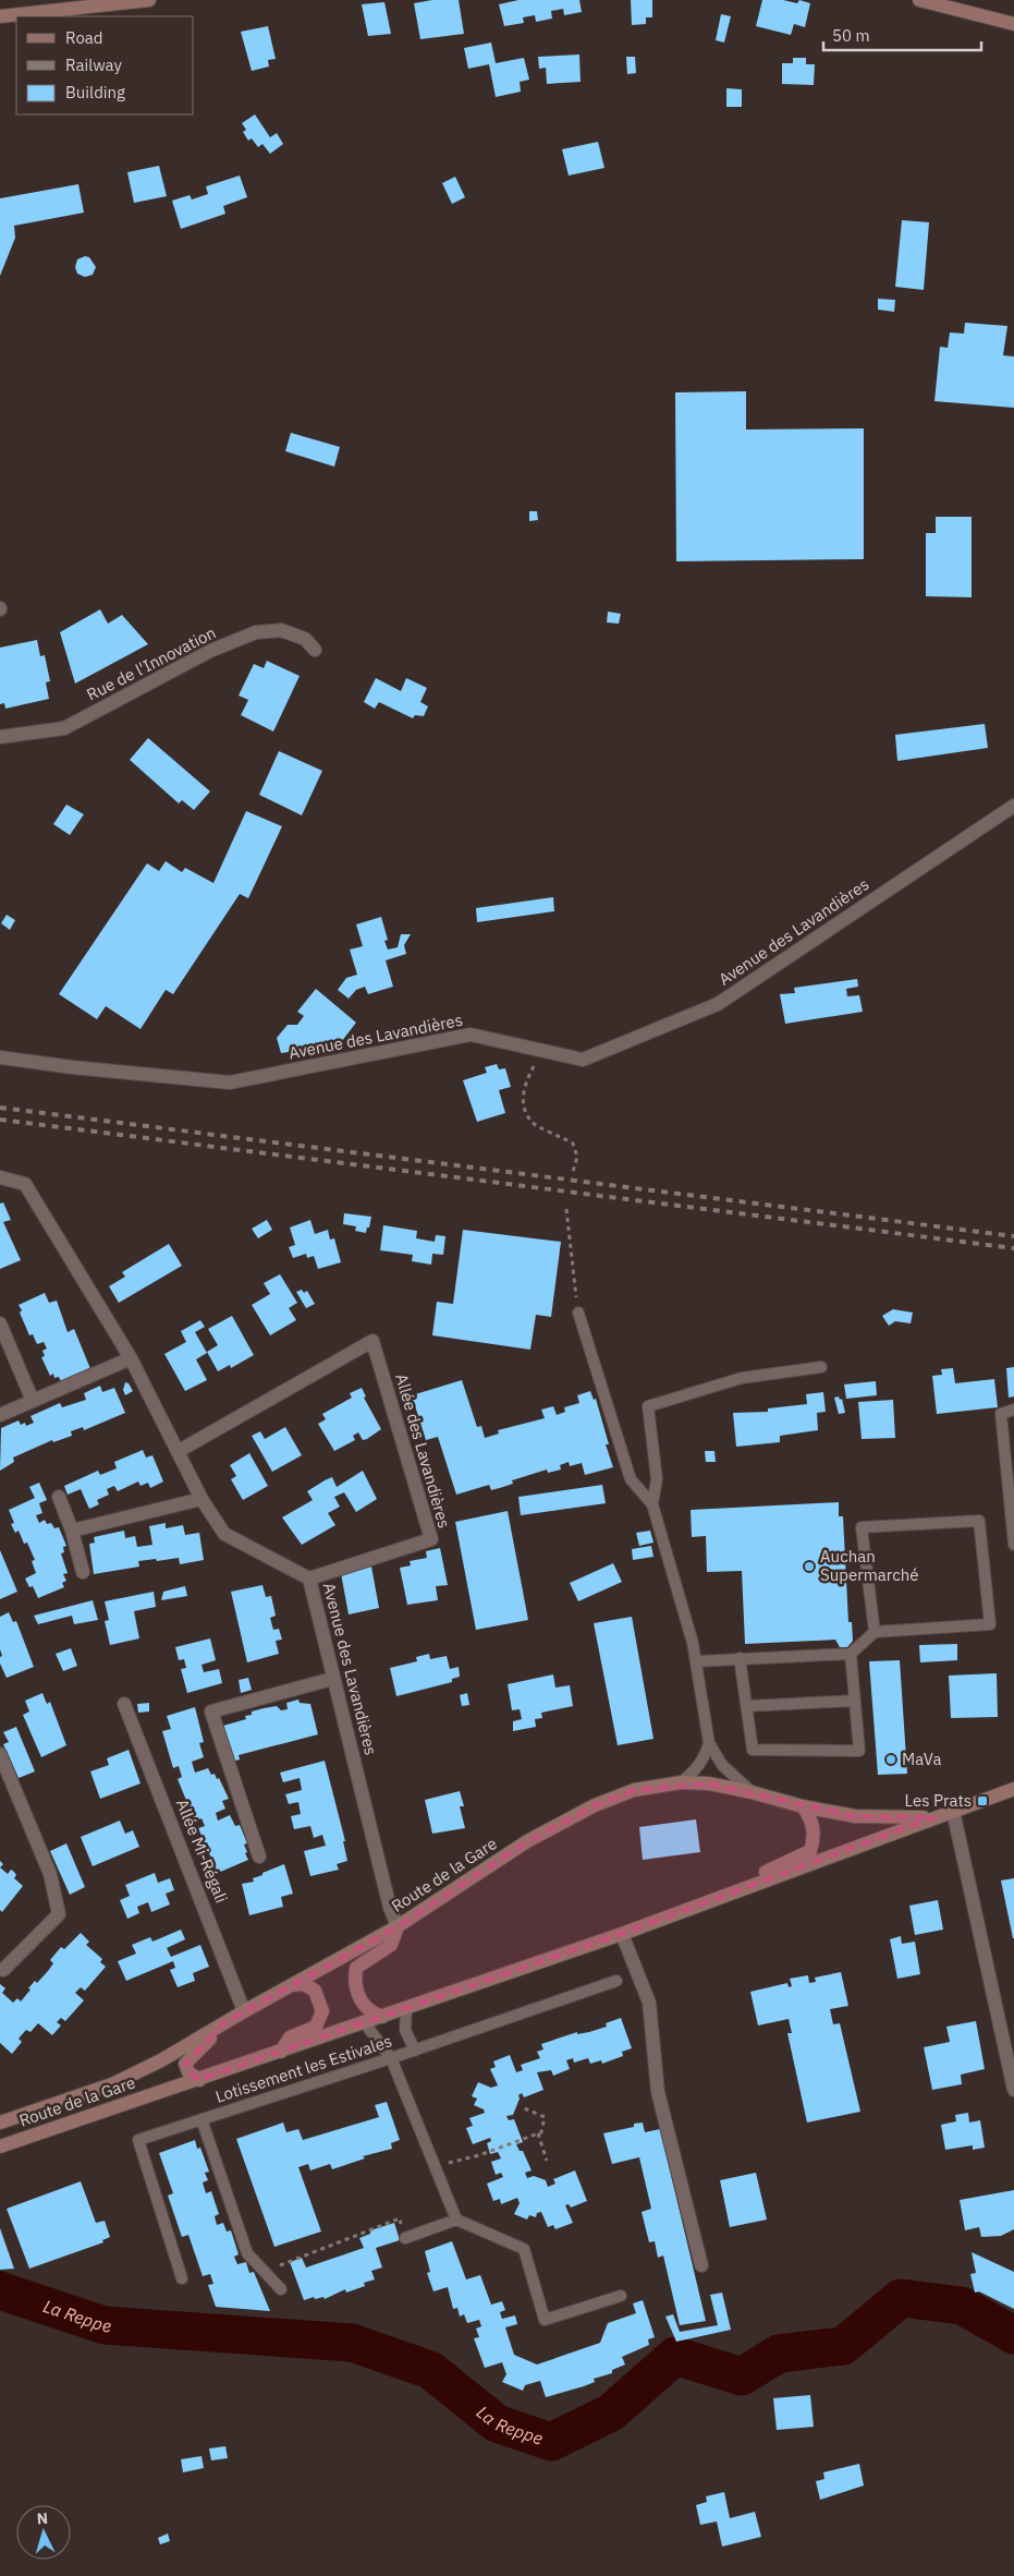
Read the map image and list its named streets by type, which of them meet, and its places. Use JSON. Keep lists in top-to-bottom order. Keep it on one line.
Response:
{"streets":{"main road":["Route de la Gare"],"street":["Rue de l'Innovation","Avenue des Lavandières","Allée des Lavandières","Allée Mi-Régali"],"lane":["Lotissement les Estivales"]},"crossings":[["Avenue des Lavandières","Allée des Lavandières"],["Avenue des Lavandières","Route de la Gare"],["Allée Mi-Régali","Route de la Gare"]],"water":["La Reppe"],"places":{"other":["Auchan Supermarché","MaVa"],"transit":["Les Prats"]},"legend":["Road","Railway","Building"],"scale_bar":"50 m","north":"top"}
